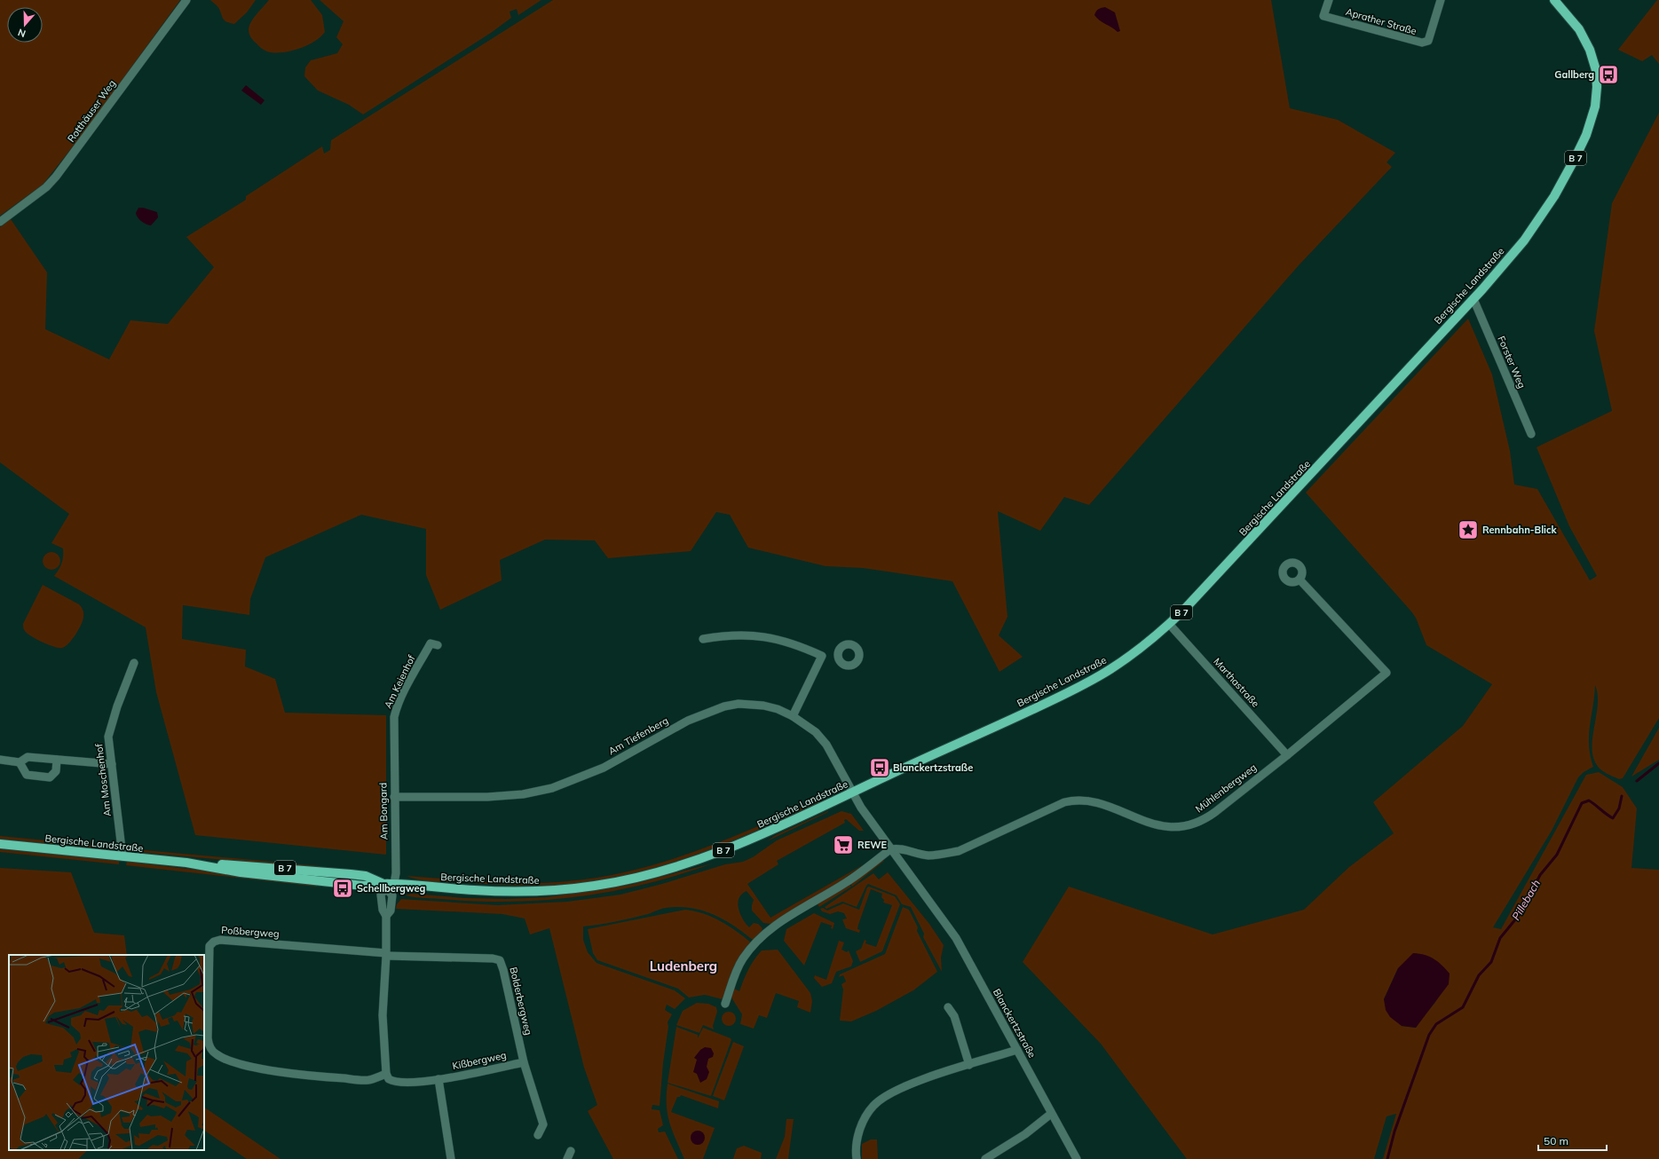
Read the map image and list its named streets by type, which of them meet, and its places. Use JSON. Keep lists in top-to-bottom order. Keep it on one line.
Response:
{"streets":{"main road":["B 7","Bergische Landstraße"],"street":["Aprather Straße","Rotthäuser Weg","Forster Weg","Am Keienhof","Marthastraße","Am Tiefenberg","Am Moschenhof","Mühlenbergweg","Am Bongard","Poßbergweg","Bolderbergweg","Blanckertzstraße","Kißbergweg"]},"crossings":[["Bergische Landstraße","Forster Weg"],["Bergische Landstraße","Marthastraße"],["Bergische Landstraße","Am Tiefenberg"],["Bergische Landstraße","Am Moschenhof"],["Bergische Landstraße","Am Bongard"],["Bergische Landstraße","Blanckertzstraße"],["Am Keienhof","Am Bongard"],["Marthastraße","Mühlenbergweg"],["Am Tiefenberg","Am Bongard"],["Am Tiefenberg","Blanckertzstraße"],["Mühlenbergweg","Blanckertzstraße"],["Poßbergweg","Bolderbergweg"],["Poßbergweg","Kißbergweg"],["Bolderbergweg","Kißbergweg"]],"districts":["Ludenberg"],"water":["Pillebach"],"places":{"bus stop":["Gallberg","Blanckertzstraße","Schellbergweg"],"place":["Rennbahn-Blick"],"supermarket":["REWE"]},"scale_bar":"50 m","north":"bottom"}
